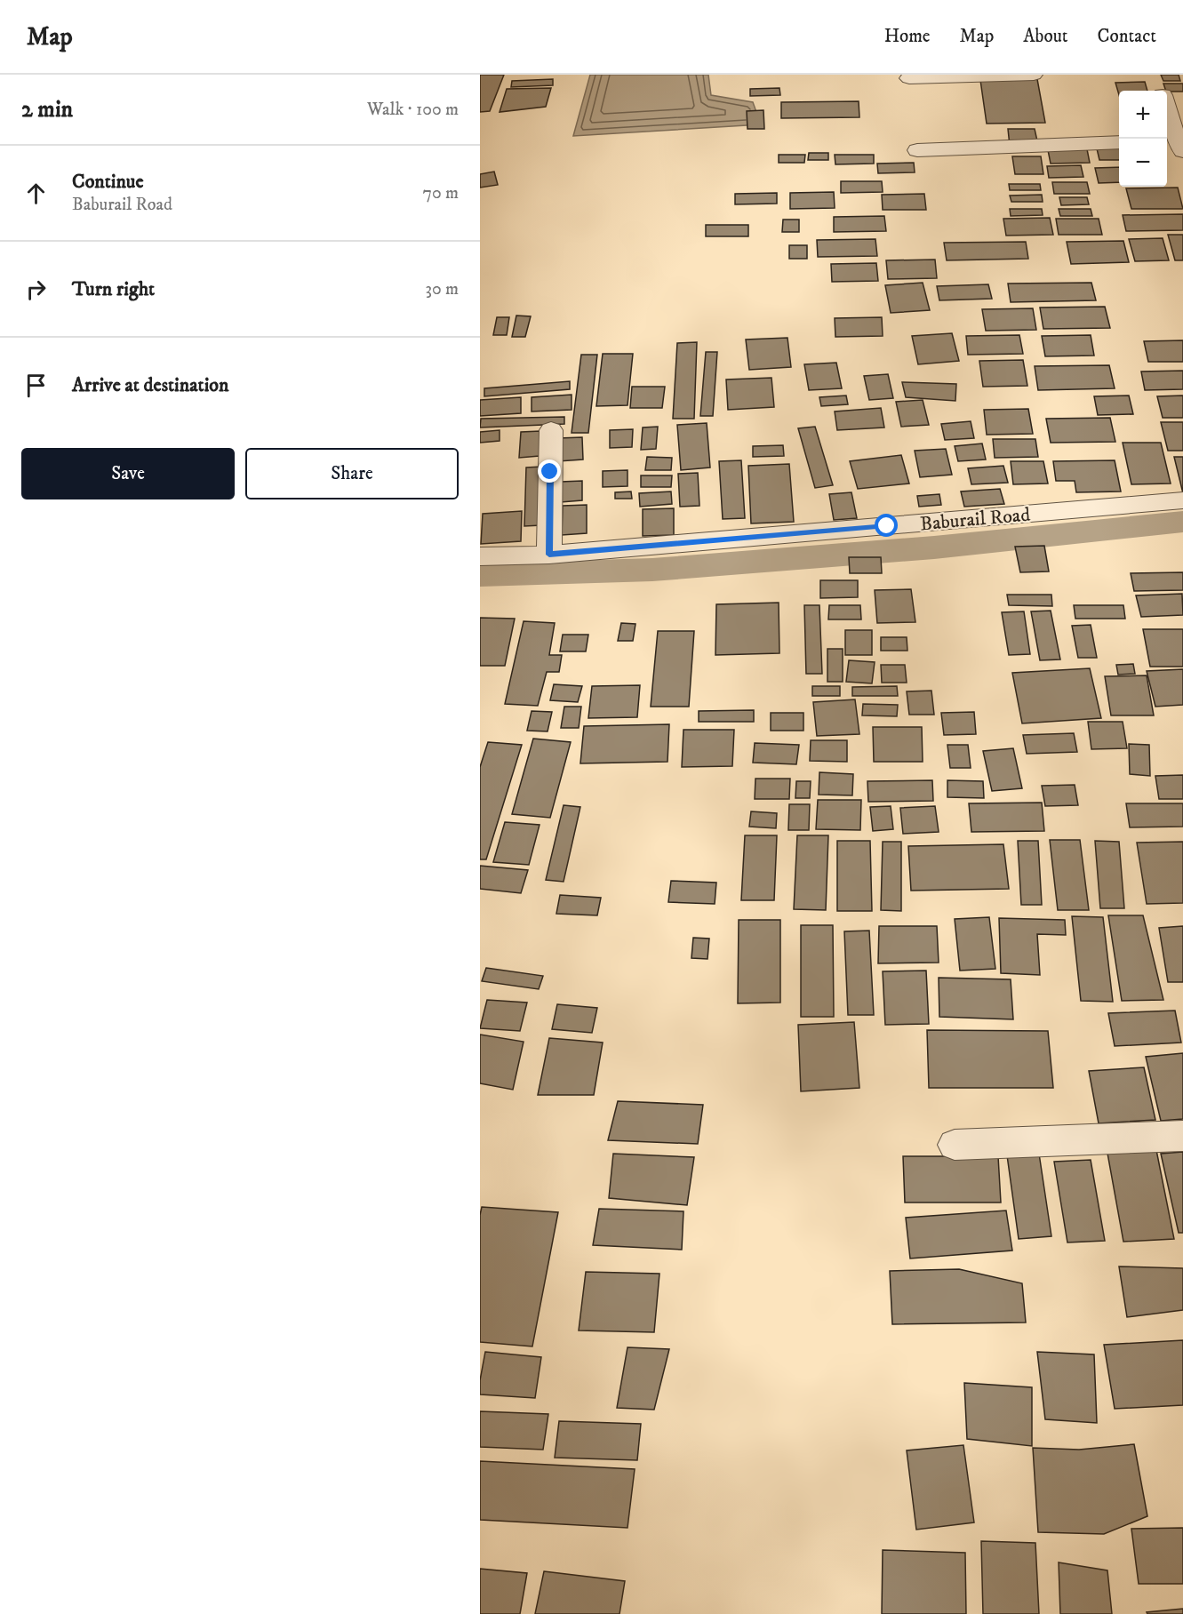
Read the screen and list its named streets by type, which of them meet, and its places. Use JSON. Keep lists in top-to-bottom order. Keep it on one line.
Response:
{"streets":{"street":["Baburail Road"]},"page":{"header":"Map","nav":["Home","Map","About","Contact"],"heading":["2 min","Walk · 100 m"],"map_buttons":["+","−"],"list":[["Continue","Baburail Road","70 m"],["Turn right","30 m"],"Arrive at destination"],"buttons":["Save","Share"]}}
